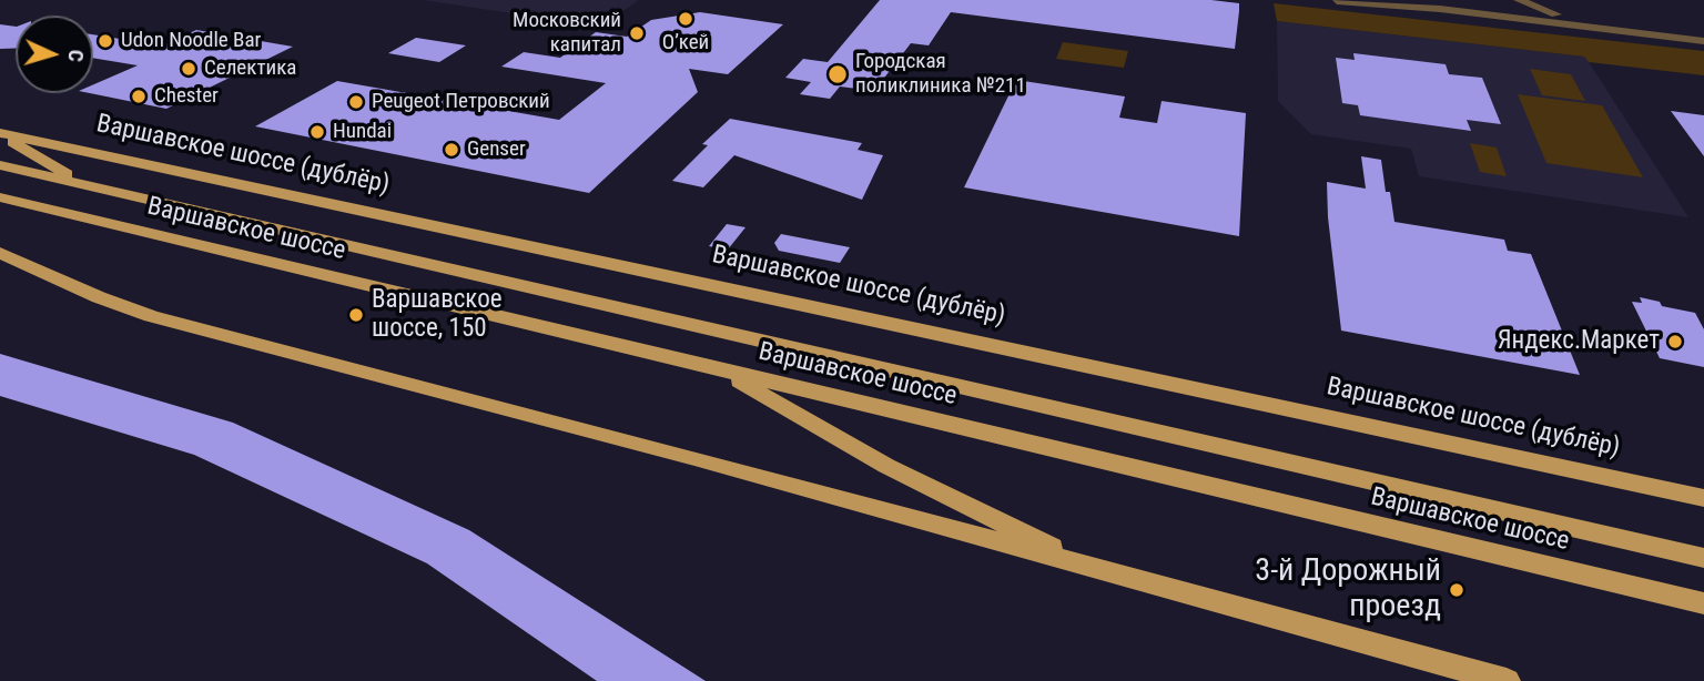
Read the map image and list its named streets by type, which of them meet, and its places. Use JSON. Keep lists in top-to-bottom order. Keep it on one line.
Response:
{"streets":{"main road":["Варшавское шоссе (дублёр)","Варшавское шоссе"]},"places":["О’кей","Московский капитал","Udon Noodle Bar","Селектика","Городская поликлиника №211","Chester","Peugeot Петровский","Hundai","Genser","Варшавское шоссе, 150","Яндекс.Маркет","3-й Дорожный проезд"],"north":"right"}
